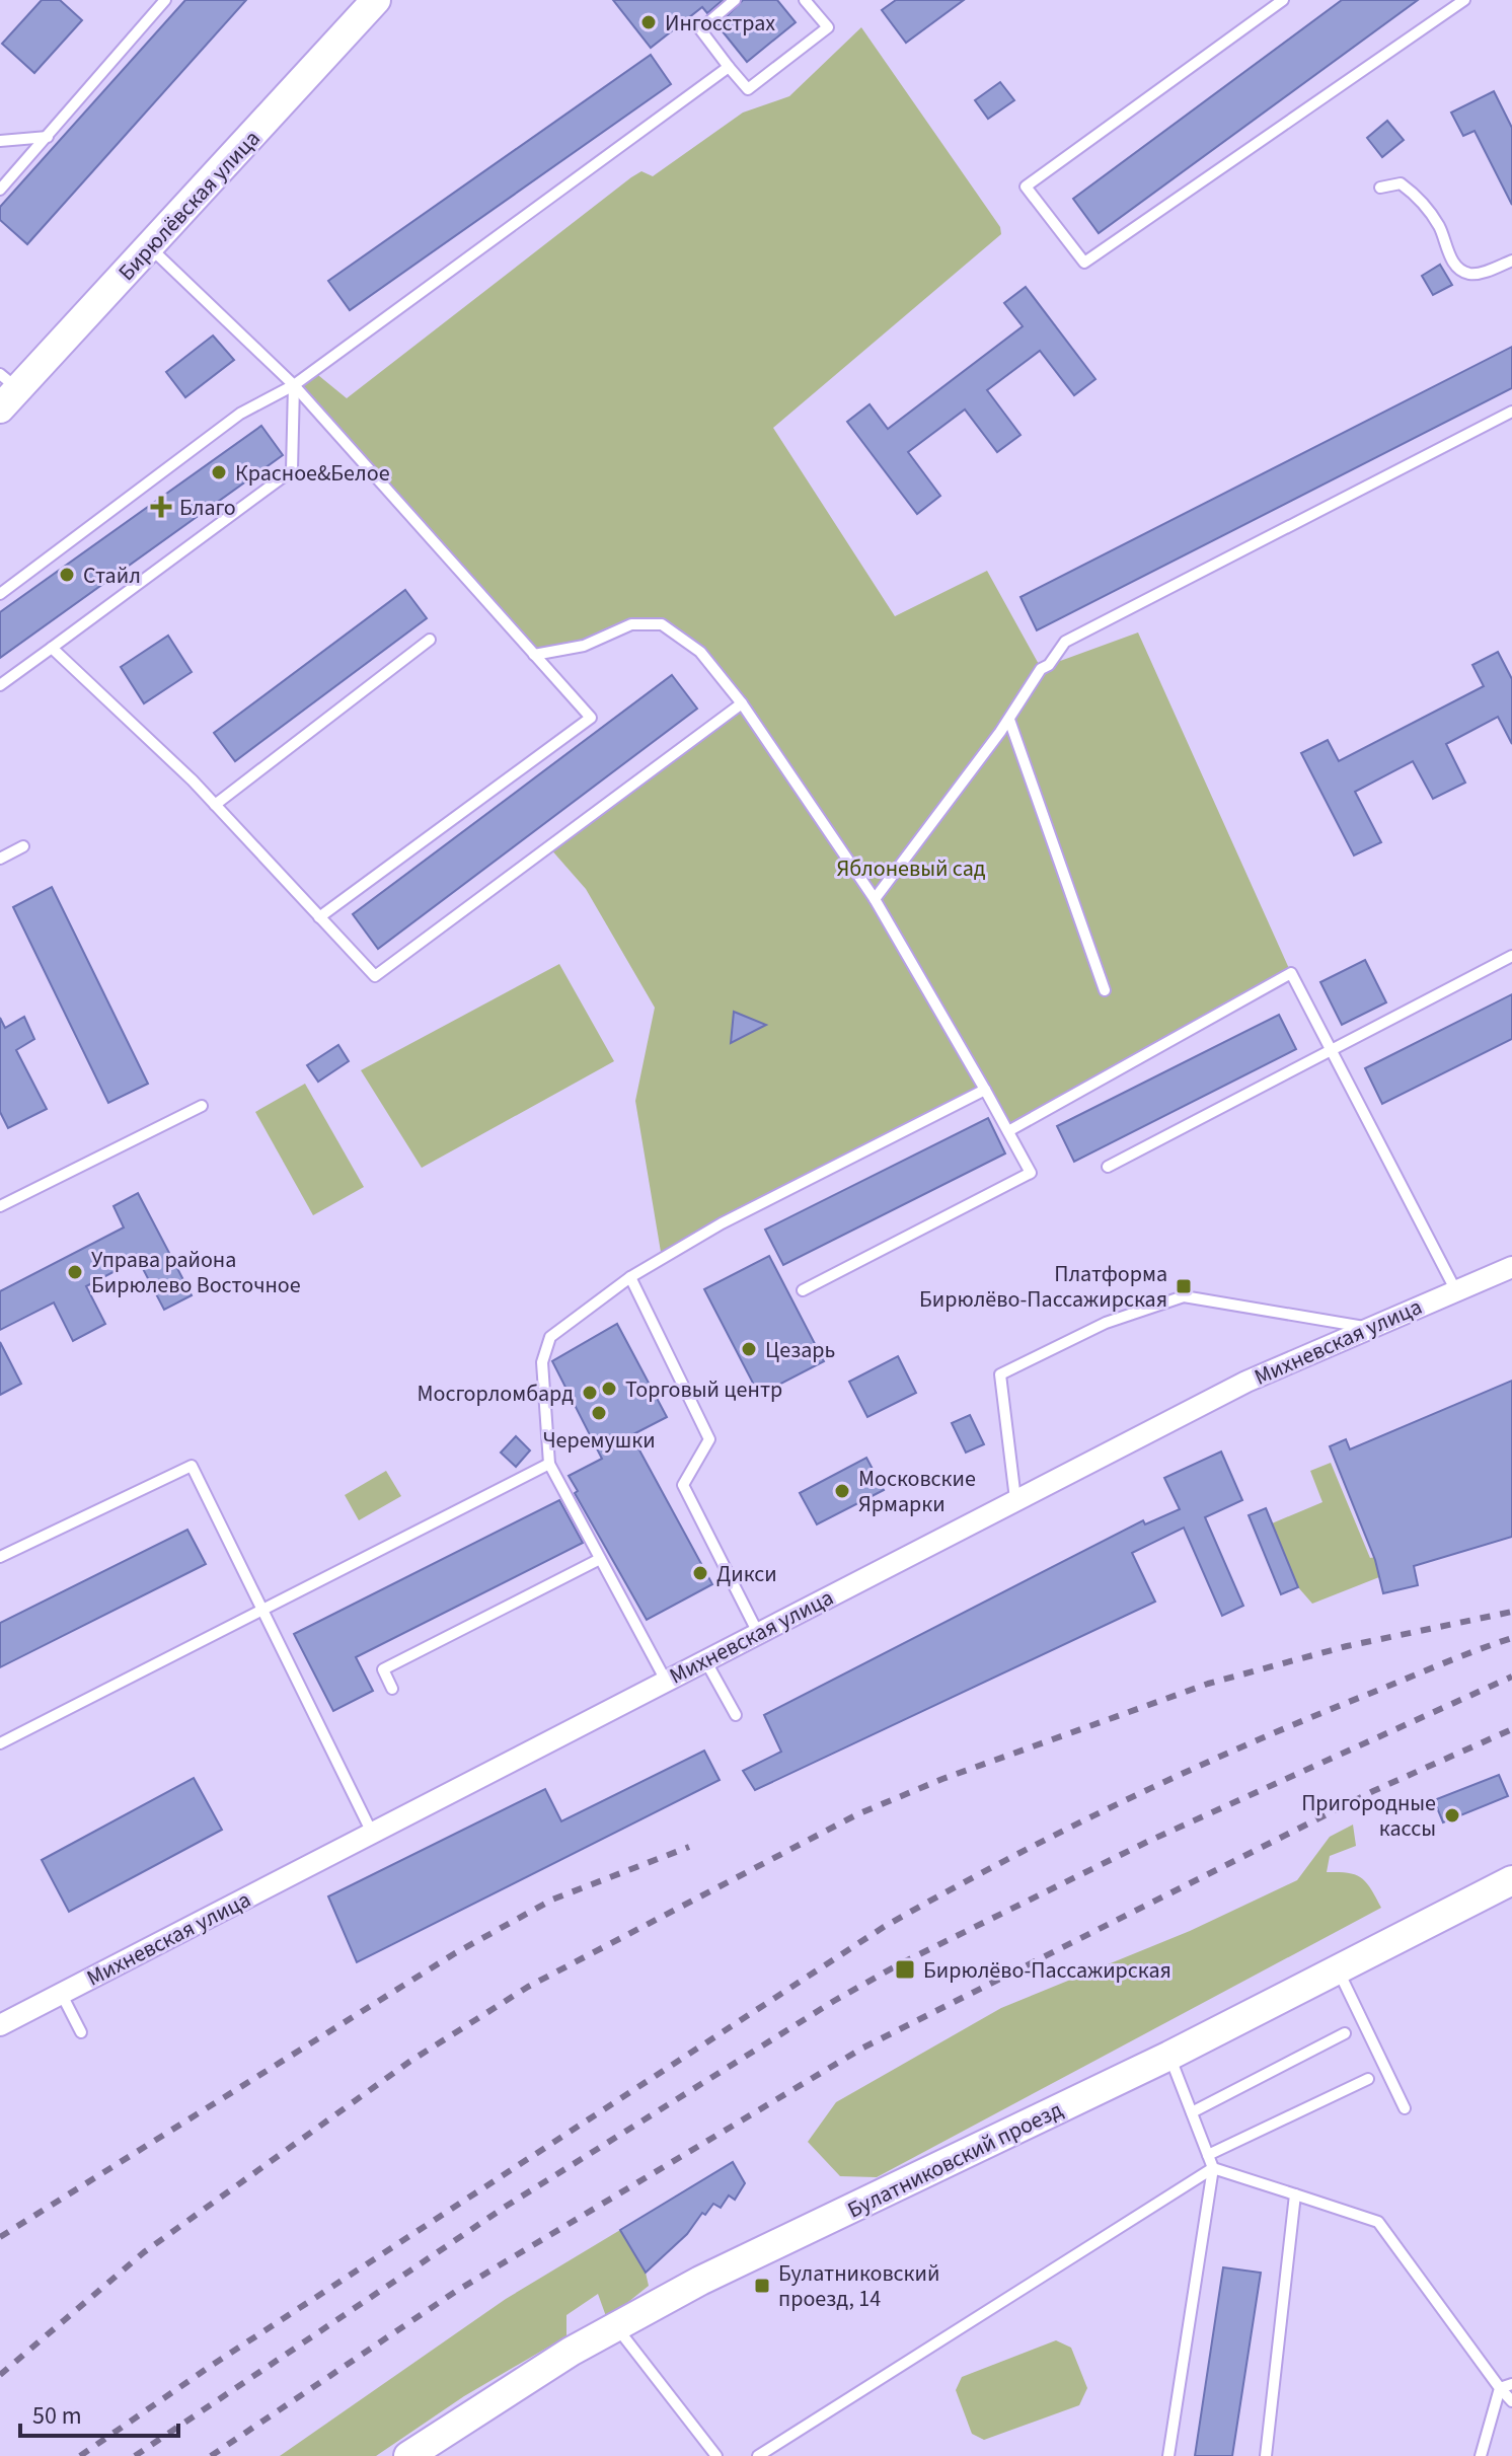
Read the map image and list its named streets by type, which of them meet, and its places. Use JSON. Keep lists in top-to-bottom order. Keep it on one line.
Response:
{"streets":{"street":["Бирюлёвская улица","Михневская улица","Булатниковский проезд"]},"parks":["Яблоневый сад"],"places":{"other":["Ингосстрах","Красное&Белое","Стайл","Управа района Бирюлево Восточное","Цезарь","Торговый центр","Мосгорломбард","Черемушки","Московские Ярмарки","Дикси","Пригородные кассы"],"health":["Благо"],"transit":["Платформа Бирюлёво-Пассажирская","Бирюлёво-Пассажирская","Булатниковский проезд, 14"]},"scale_bar":"50 m"}
